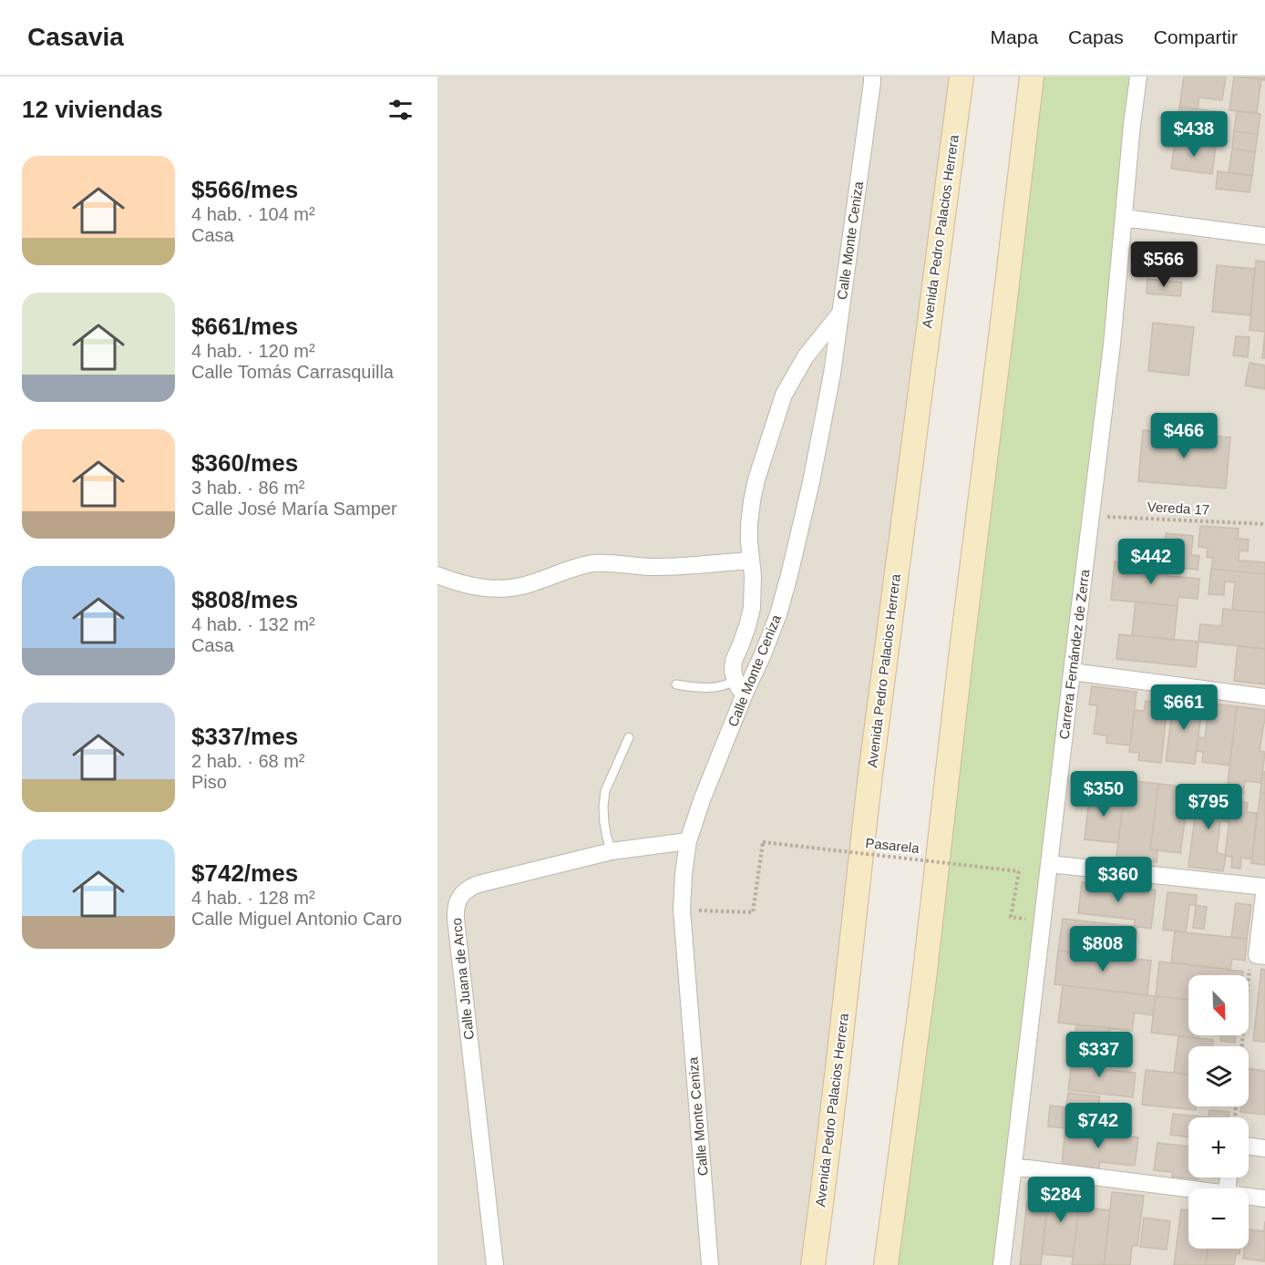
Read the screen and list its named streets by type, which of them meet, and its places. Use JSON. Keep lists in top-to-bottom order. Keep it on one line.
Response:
{"streets":{"main road":["Avenida Pedro Palacios Herrera"],"street":["Calle Monte Ceniza","Carrera Fernández de Zerra","Calle Juana de Arco"],"path":["Vereda 17","Pasarela"]},"crossings":[["Calle Monte Ceniza","Pasarela"],["Calle Monte Ceniza","Calle Juana de Arco"],["Vereda 17","Carrera Fernández de Zerra"]],"north":"bottom right","page":{"header":"Casavia","nav":["Mapa","Capas","Compartir"],"heading":"12 viviendas","price":["$438","$566","$466","$442","$661","$350","$795","$360","$808","$337","$742","$284"],"list":[{"name":"$566/mes","note":"4 hab. · 104 m² · Casa"},{"name":"$661/mes","note":"4 hab. · 120 m² · Calle Tomás Carrasquilla"},{"name":"$360/mes","note":"3 hab. · 86 m² · Calle José María Samper"},{"name":"$808/mes","note":"4 hab. · 132 m² · Casa"},{"name":"$337/mes","note":"2 hab. · 68 m² · Piso"},{"name":"$742/mes","note":"4 hab. · 128 m² · Calle Miguel Antonio Caro"}],"map_buttons":["+","−"]}}
